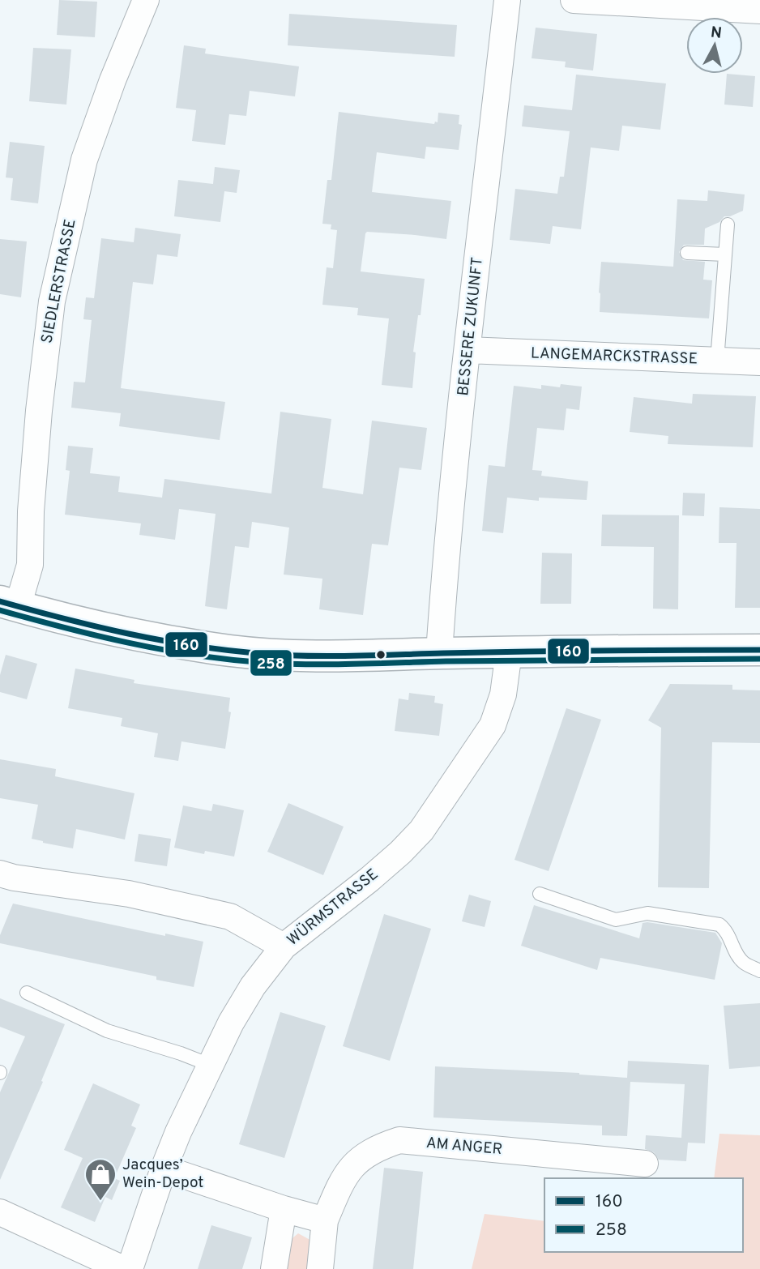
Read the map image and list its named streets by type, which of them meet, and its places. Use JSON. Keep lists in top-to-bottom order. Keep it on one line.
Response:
{"streets":{"street":["SIEDLERSTRASSE","BESSERE ZUKUNFT","LANGEMARCKSTRASSE","WÜRMSTRASSE","AM ANGER"]},"crossings":[["BESSERE ZUKUNFT","LANGEMARCKSTRASSE"]],"places":{"shop":["Jacques’ Wein-Depot"]},"lines":["transit line 160","transit line 258"],"legend":["160","258"],"north":"top"}
